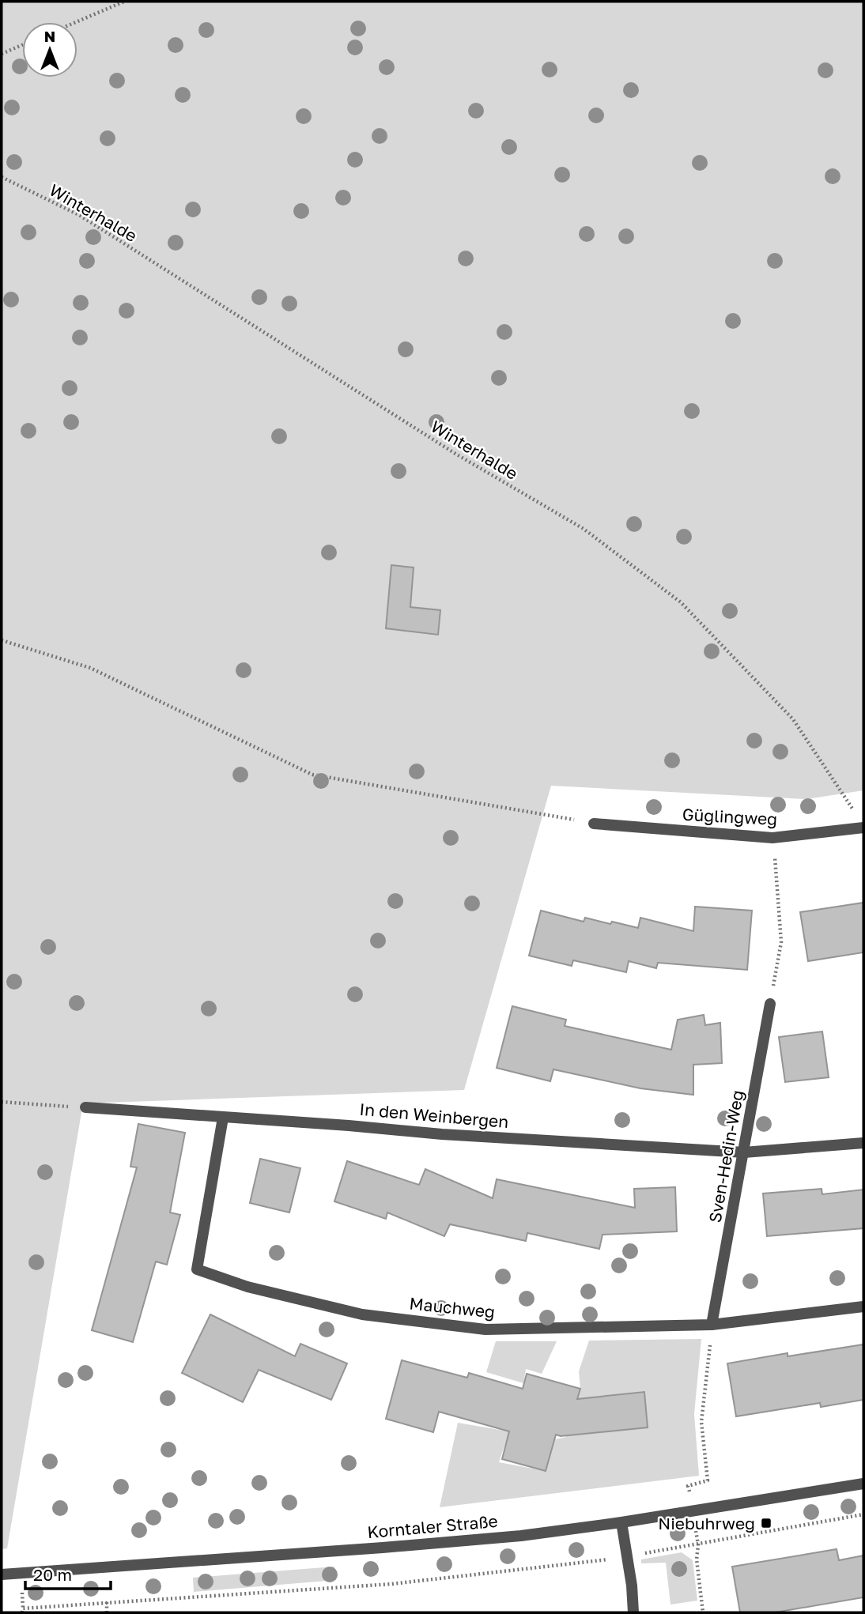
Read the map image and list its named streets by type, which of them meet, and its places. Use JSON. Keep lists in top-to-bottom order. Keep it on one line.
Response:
{"streets":{"street":["Güglingweg","In den Weinbergen","Sven-Hedin-Weg","Mauchweg","Korntaler Straße"],"path":["Winterhalde"]},"crossings":[["In den Weinbergen","Sven-Hedin-Weg"],["In den Weinbergen","Mauchweg"],["Sven-Hedin-Weg","Mauchweg"]],"places":{"transit":["Niebuhrweg"]},"scale_bar":"20 m","north":"top"}
